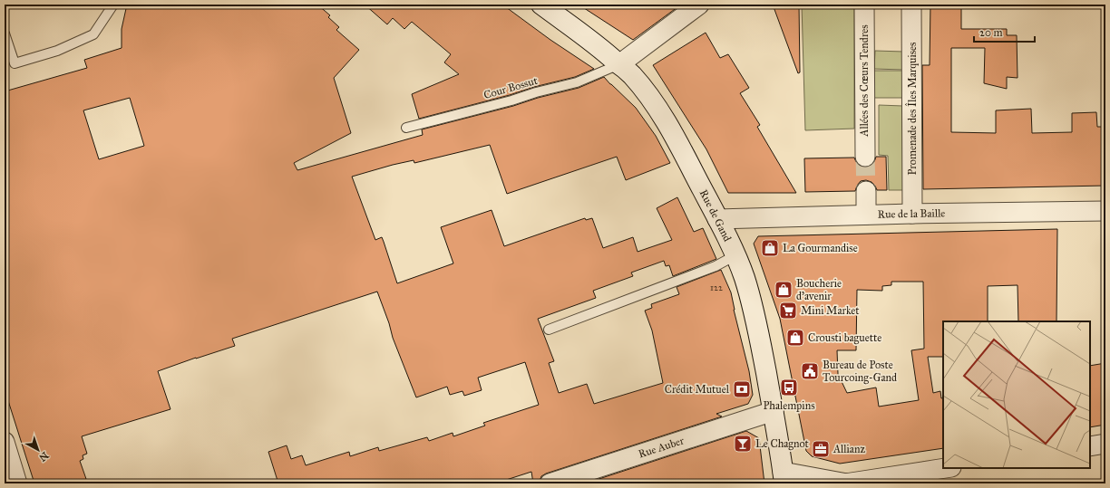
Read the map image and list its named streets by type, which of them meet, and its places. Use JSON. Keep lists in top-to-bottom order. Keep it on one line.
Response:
{"streets":{"main road":["Rue de Gand"],"street":["Allées des Cœurs Tendres","Promenade des Îles Marquises","Rue de la Baille","Rue Auber"],"lane":["Cour Bossut"]},"crossings":[["Cour Bossut","Rue de Gand"],["Promenade des Îles Marquises","Rue de la Baille"],["Rue de la Baille","Rue de Gand"],["Rue de Gand","Rue Auber"]],"places":{"shop":["La Gourmandise","Boucherie d'avenir","Crousti baguette"],"supermarket":["Mini Market"],"public building":["Bureau de Poste Tourcoing-Gand"],"bus stop":["Phalempins"],"bank":["Crédit Mutuel"],"bar":["Le Chagnot"],"office":["Allianz"]},"house_numbers":["122"],"scale_bar":"20 m","north":"bottom right"}
